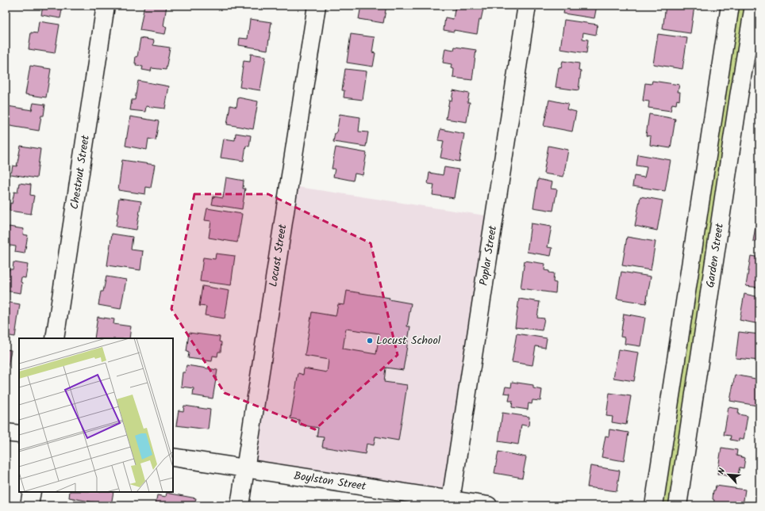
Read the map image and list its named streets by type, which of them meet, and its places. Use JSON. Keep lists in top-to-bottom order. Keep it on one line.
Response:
{"streets":{"street":["Chestnut Street","Locust Street","Poplar Street","Garden Street","Boylston Street"]},"crossings":[["Locust Street","Boylston Street"],["Poplar Street","Boylston Street"]],"places":["Locust School"],"north":"top left"}
